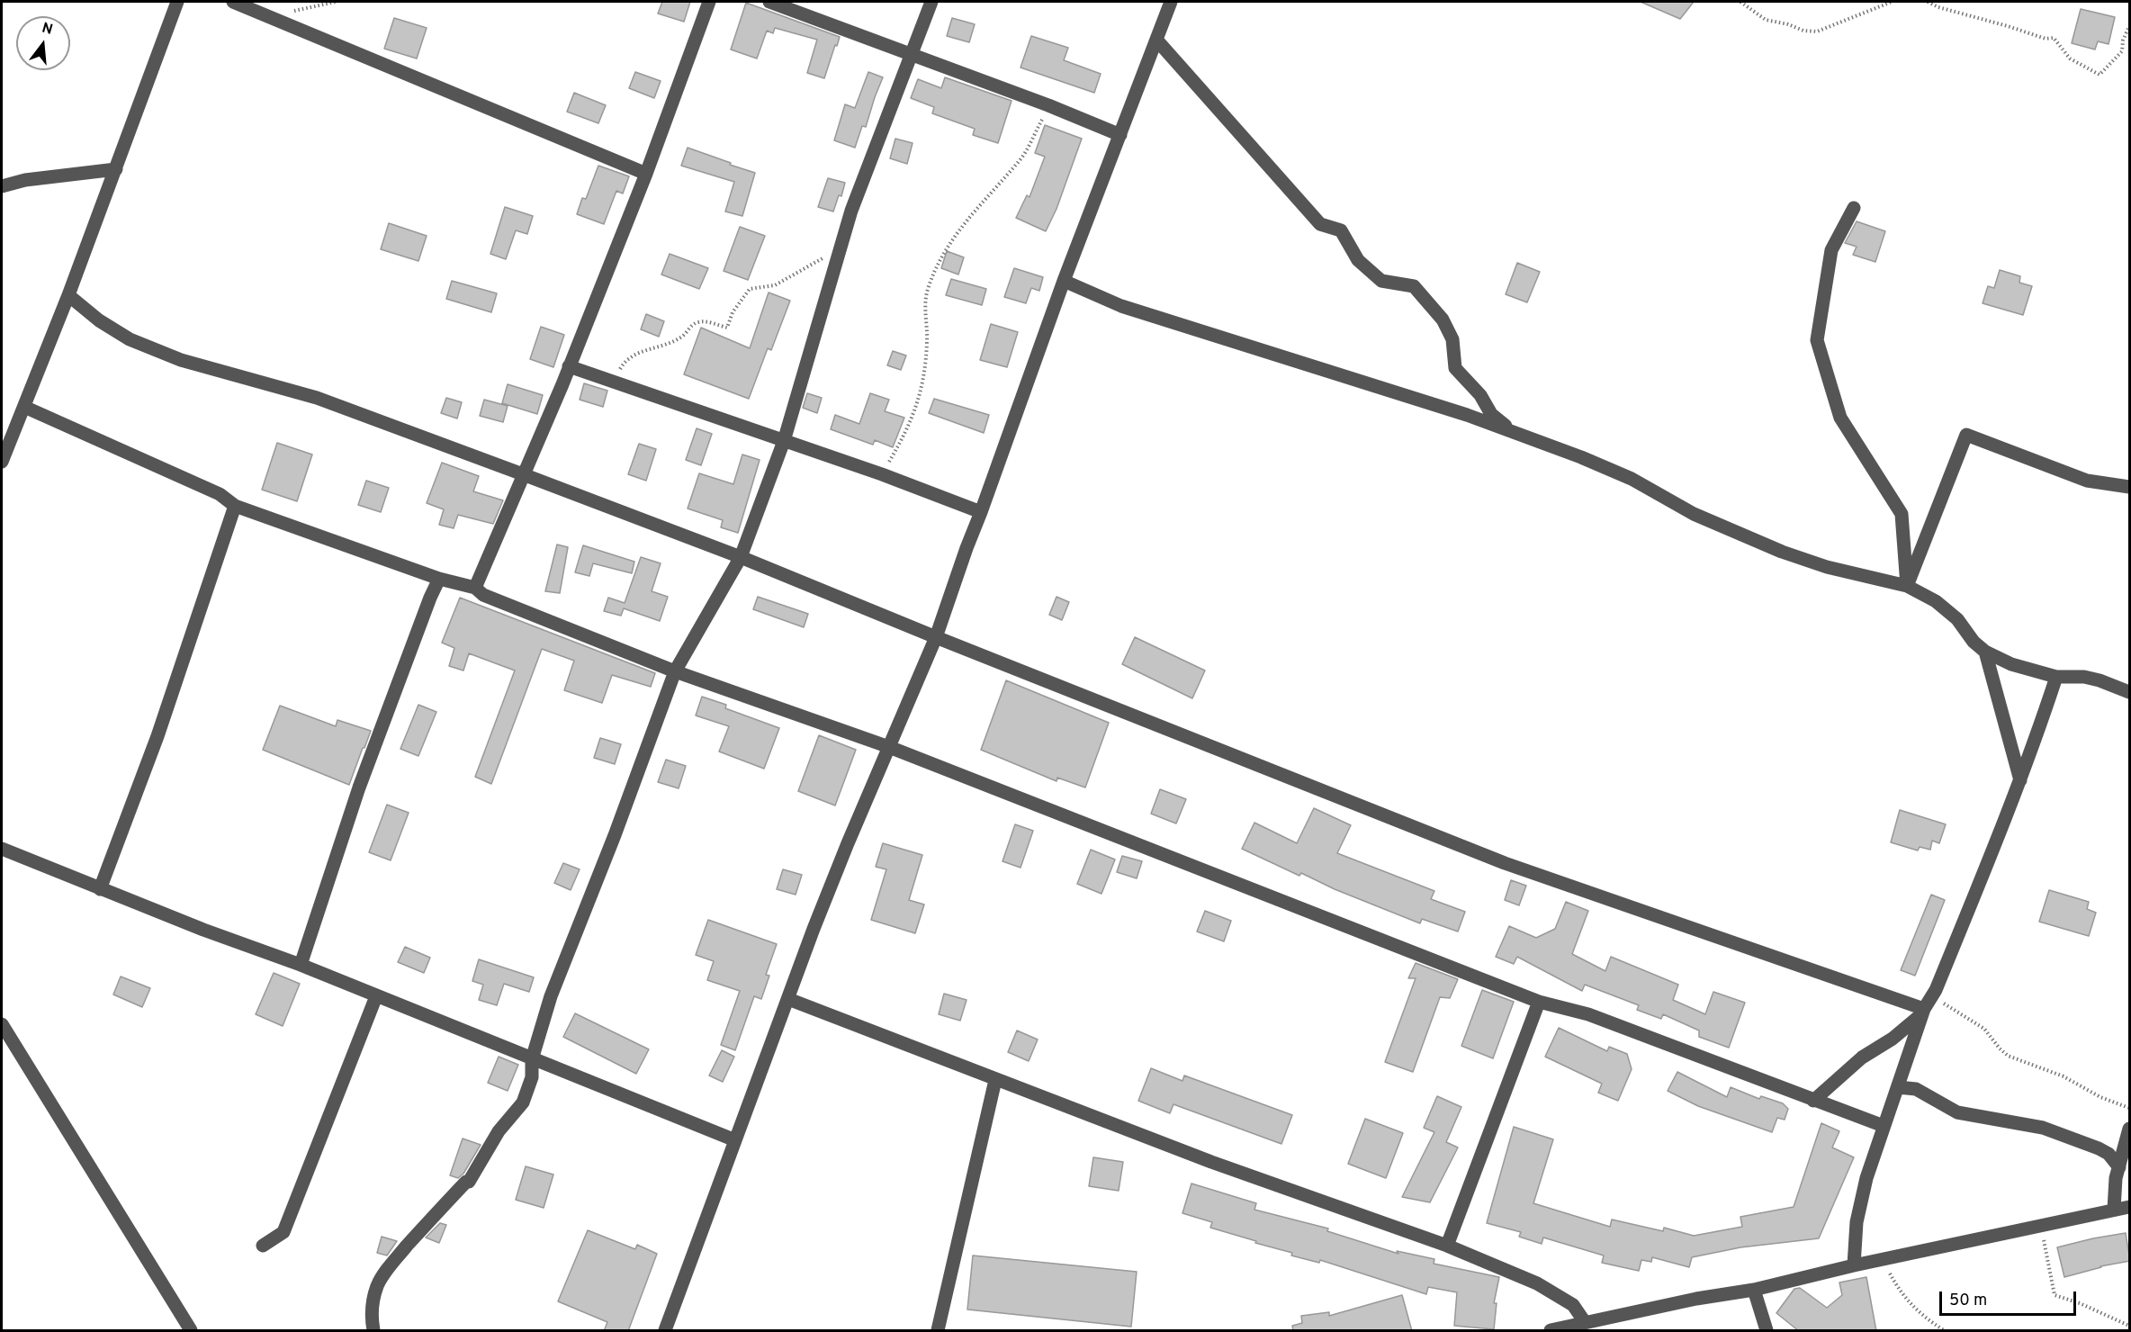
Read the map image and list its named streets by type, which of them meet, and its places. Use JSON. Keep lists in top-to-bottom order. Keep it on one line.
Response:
{"scale_bar":"50 m","north":"top"}
